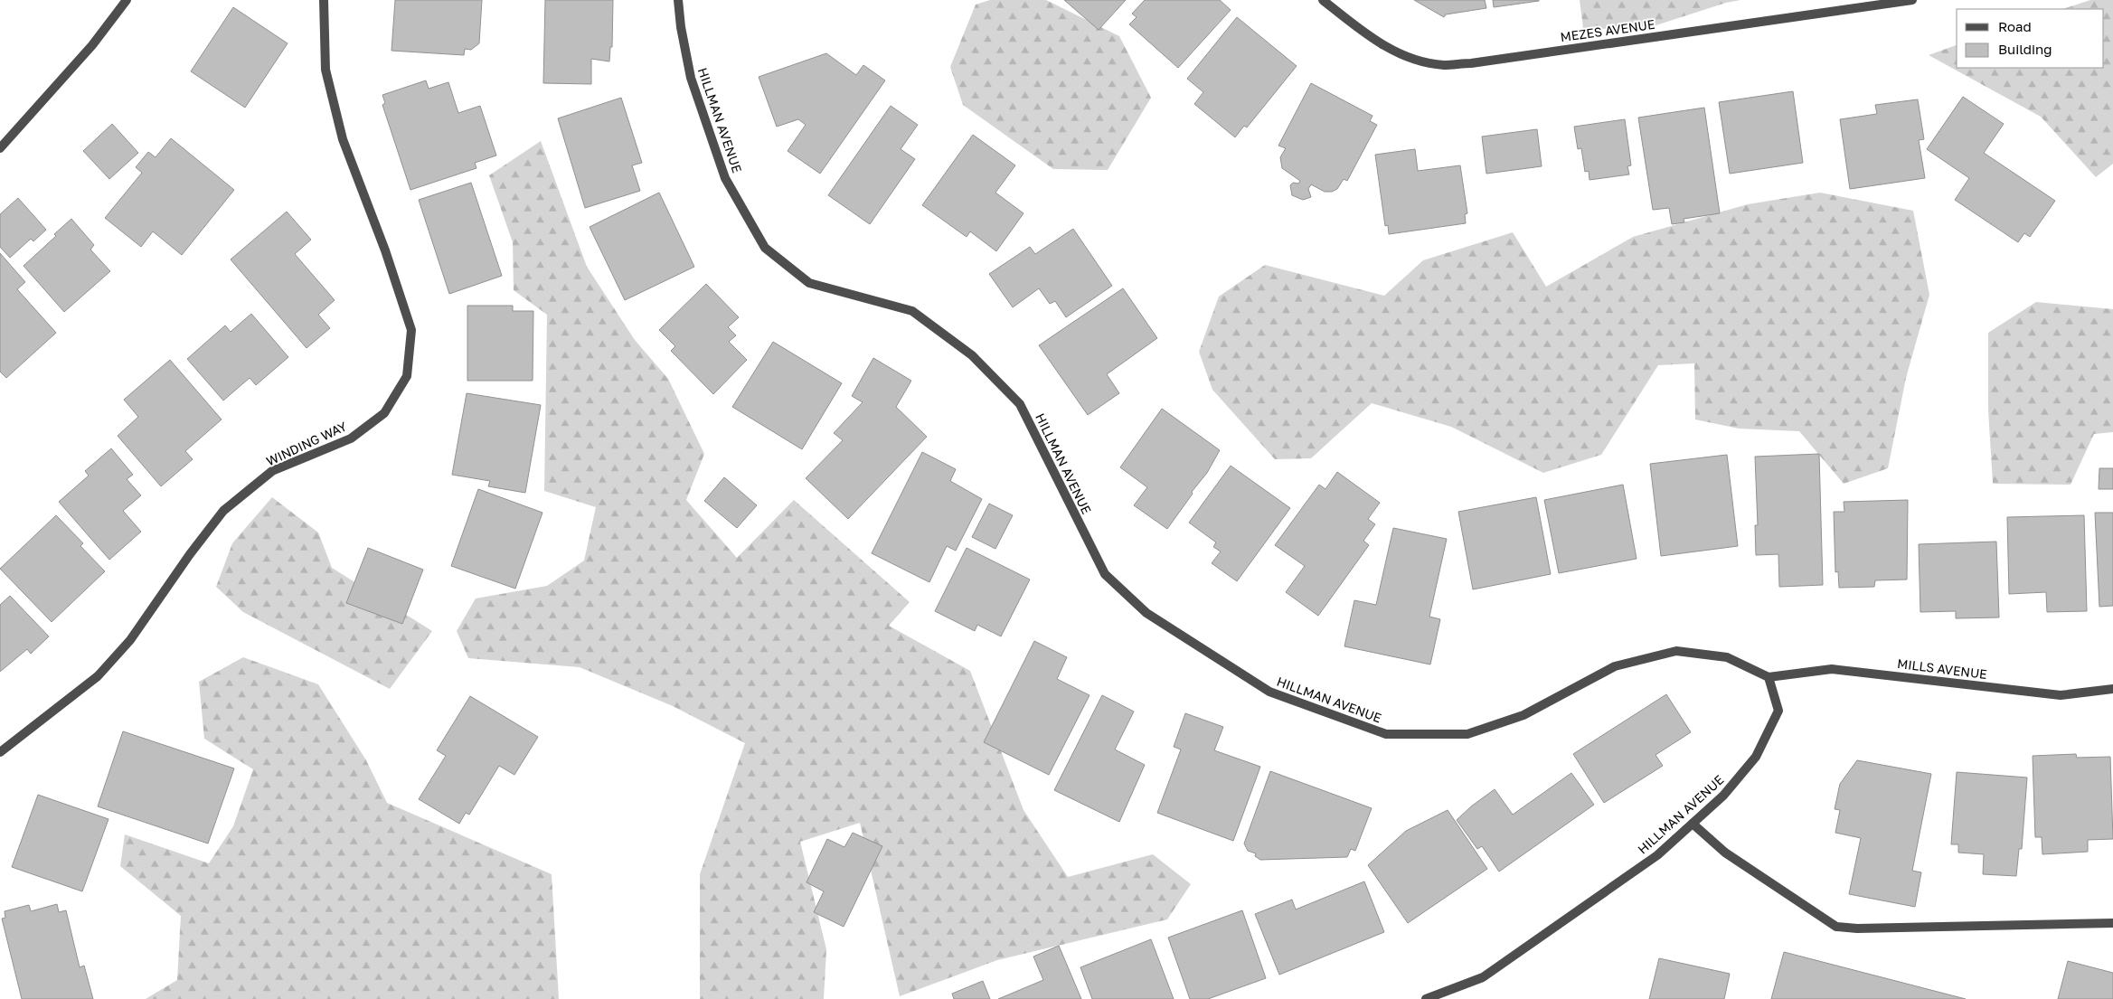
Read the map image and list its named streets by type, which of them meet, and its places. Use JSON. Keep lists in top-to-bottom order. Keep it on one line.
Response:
{"streets":{"street":["MEZES AVENUE","HILLMAN AVENUE","WINDING WAY","MILLS AVENUE"]},"crossings":[["HILLMAN AVENUE","MILLS AVENUE"]],"legend":["Road","Building"]}
